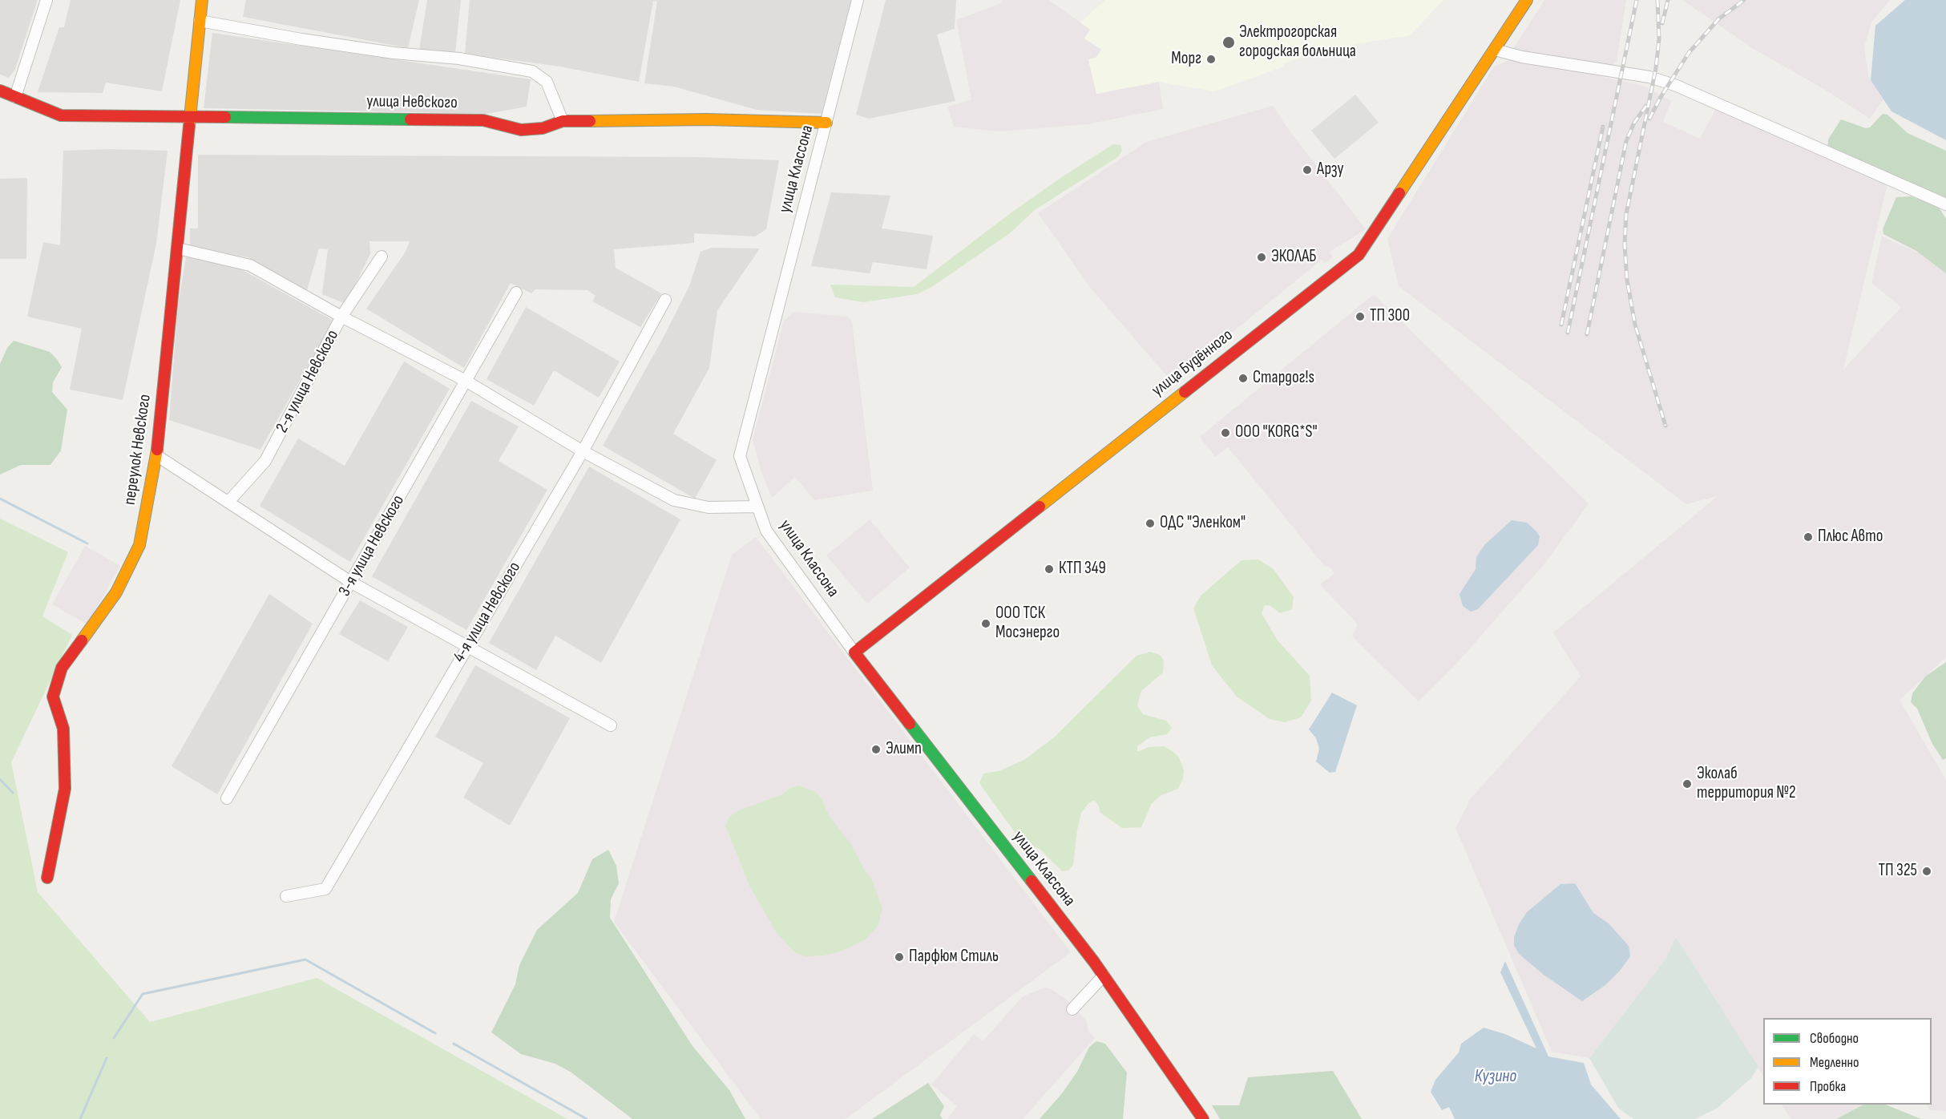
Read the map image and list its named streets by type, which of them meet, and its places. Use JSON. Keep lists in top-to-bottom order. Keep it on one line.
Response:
{"streets":{"street":["улица Невского","улица Классона","улица Будённого","2-я улица Невского","переулок Невского","3-я улица Невского","4-я улица Невского"]},"crossings":[["улица Невского","улица Классона"],["улица Невского","переулок Невского"],["улица Классона","улица Будённого"]],"water":["Кузино"],"places":["Электрогорская городская больница","Морг","Арзу","ЭКОЛАБ","ТП 300","Стардог!s","ООО \"KORG*S\"","ОДС \"Эленком\"","Плюс Авто","КТП 349","ООО ТСК Мосэнерго","Элимп","Эколаб территория №2","ТП 325","Парфюм Стиль"],"legend":["Свободно","Медленно","Пробка"]}
